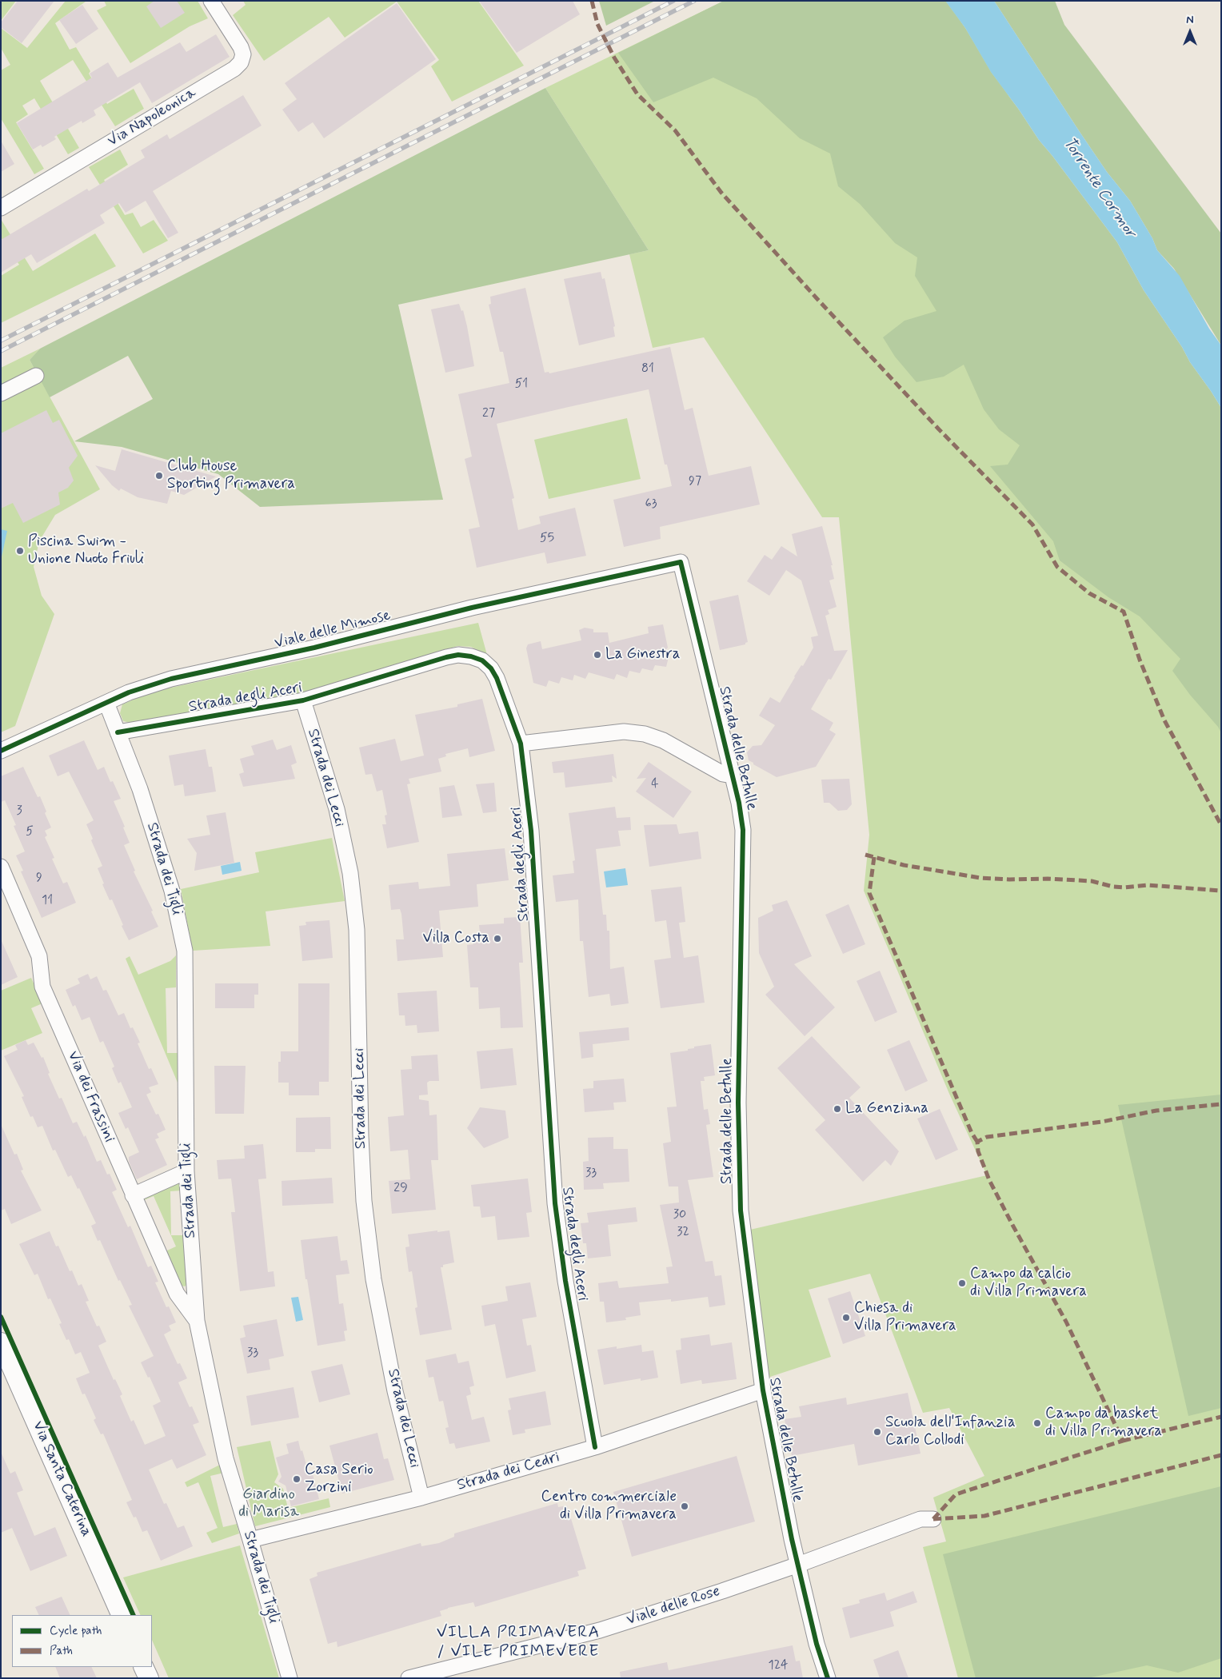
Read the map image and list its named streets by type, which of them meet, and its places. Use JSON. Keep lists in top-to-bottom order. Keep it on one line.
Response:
{"streets":{"street":["Via Napoleonica","Viale delle Mimose","Strada degli Aceri","Strada delle Betulle","Strada dei Lecci","Strada dei Tigli","Via dei Frassini","Strada dei Cedri","Via Santa Caterina","Viale delle Rose"]},"crossings":[["Viale delle Mimose","Strada delle Betulle"],["Viale delle Mimose","Strada dei Tigli"],["Strada degli Aceri","Strada dei Lecci"],["Strada degli Aceri","Strada dei Tigli"],["Strada degli Aceri","Strada dei Cedri"],["Strada delle Betulle","Strada dei Cedri"],["Strada delle Betulle","Viale delle Rose"],["Strada dei Lecci","Strada dei Cedri"],["Strada dei Tigli","Via dei Frassini"],["Strada dei Tigli","Strada dei Cedri"]],"districts":["VILLA PRIMAVERA / VILE PRIMEVERE"],"water":["Torrente Cormor"],"parks":["Giardino di Marisa"],"places":["Club House Sporting Primavera","Piscina Swim - Unione Nuoto Friuli","La Ginestra","Villa Costa","La Genziana","Campo da calcio di Villa Primavera","Chiesa di Villa Primavera","Campo da basket di Villa Primavera","Scuola dell'Infanzia Carlo Collodi","Casa Serio Zorzini","Centro commerciale di Villa Primavera"],"house_numbers":["81","51","27","97","63","55","4","3","5","9","11","33","29","30","32","33","124"],"legend":["Cycle path","Path"],"north":"top"}
